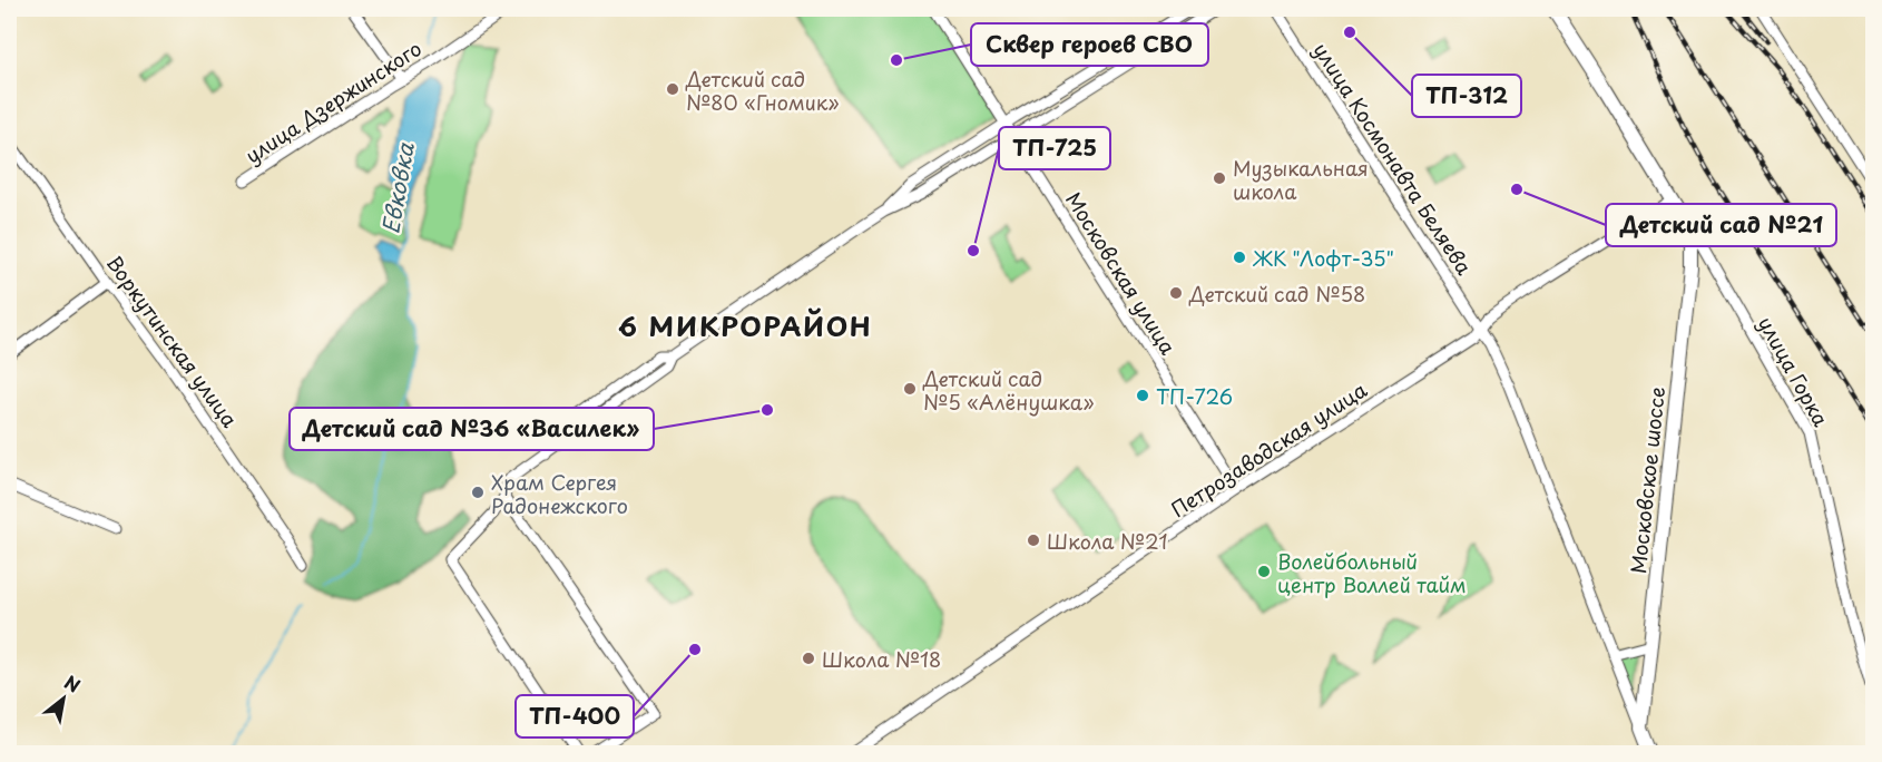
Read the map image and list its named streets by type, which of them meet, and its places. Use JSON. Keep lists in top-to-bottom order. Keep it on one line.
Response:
{"streets":{"main road":["Московское шоссе"],"street":["улица Дзержинского","улица Космонавта Беляева","Московская улица","Воркутинская улица","улица Горка","Петрозаводская улица"]},"crossings":[["улица Космонавта Беляева","Петрозаводская улица"],["улица Космонавта Беляева","Московское шоссе"],["Московская улица","Петрозаводская улица"],["улица Горка","Московское шоссе"],["Петрозаводская улица","Московское шоссе"]],"districts":["6 МИКРОРАЙОН"],"water":["Евковка"],"places":["ТП-312","Сквер героев СВО","Детский сад №80 «Гномик»","Музыкальная школа","Детский сад №21","ТП-725","ЖК \"Лофт-35\"","Детский сад №58","Детский сад №5 «Алёнушка»","ТП-726","Детский сад №36 «Василек»","Храм Сергея Радонежского","Школа №21","Волейбольный центр Воллей тайм","ТП-400","Школа №18"],"north":"top right"}
